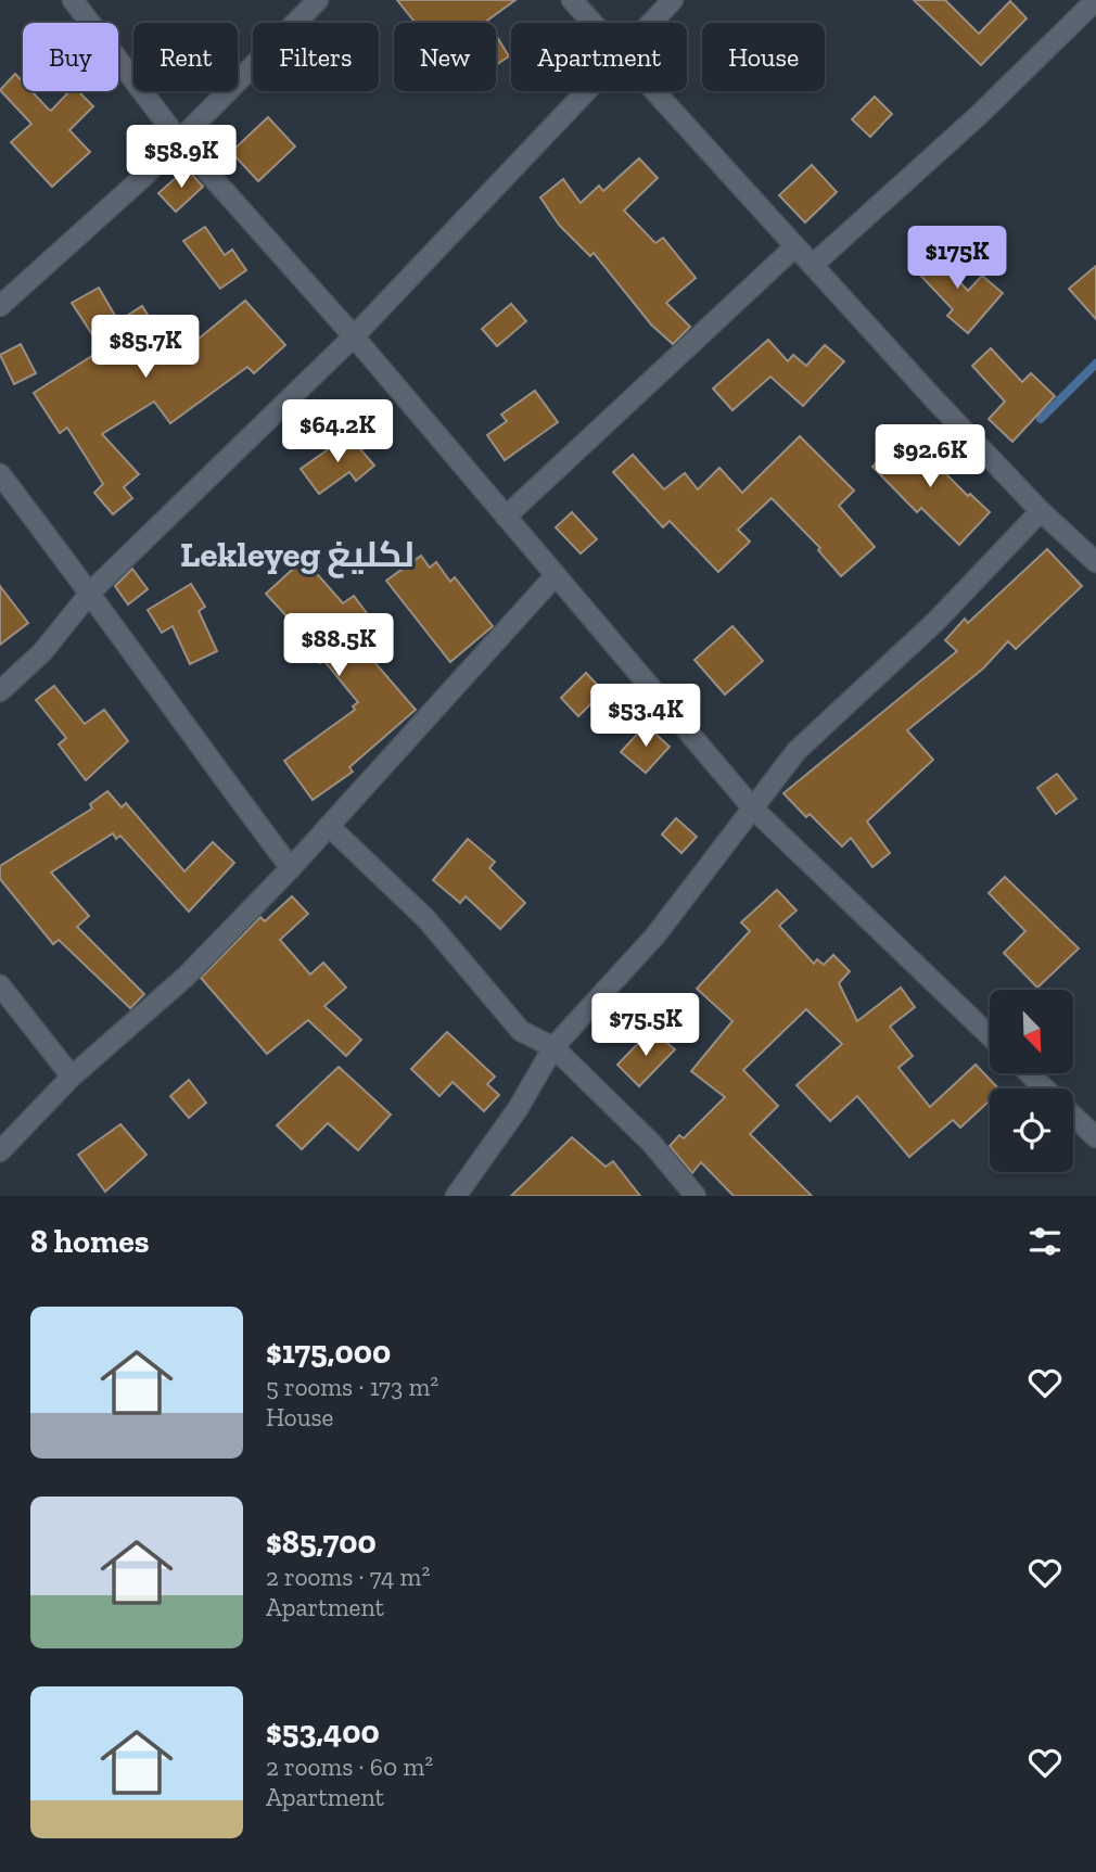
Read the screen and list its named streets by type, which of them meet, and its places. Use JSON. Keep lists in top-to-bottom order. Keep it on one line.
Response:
{"districts":["Lekleyeg لكليغ"],"north":"bottom right","page":{"chip":["Buy","Rent","Filters","New","Apartment","House"],"price":["$58.9K","$175K","$85.7K","$64.2K","$92.6K","$88.5K","$53.4K","$75.5K"],"heading":"8 homes","list":[{"name":"$175,000","note":"5 rooms · 173 m² · House"},{"name":"$85,700","note":"2 rooms · 74 m² · Apartment"},{"name":"$53,400","note":"2 rooms · 60 m² · Apartment"}]}}
